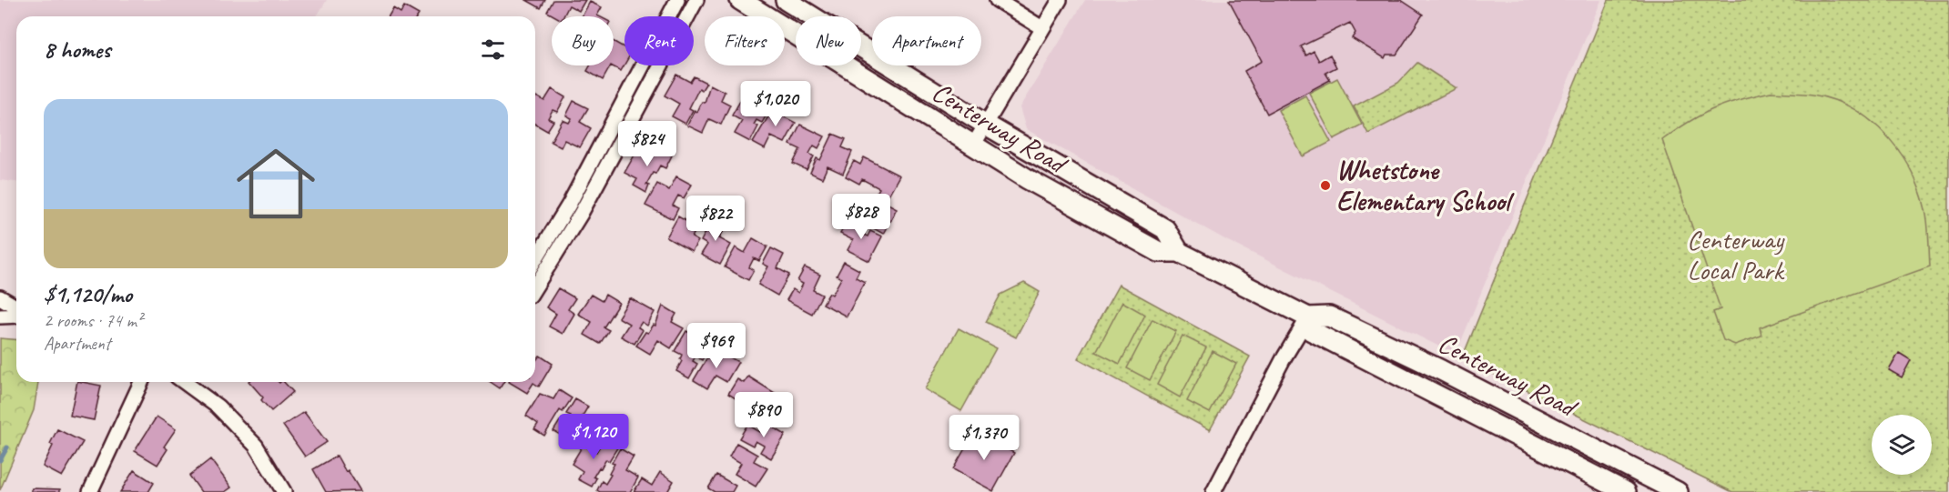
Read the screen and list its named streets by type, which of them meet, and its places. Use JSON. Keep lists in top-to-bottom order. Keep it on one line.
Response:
{"streets":{"street":["Centerway Road"]},"parks":["Centerway Local Park"],"places":["Whetstone Elementary School"],"page":{"chip":["Buy","Rent","Filters","New","Apartment"],"heading":"8 homes","price":["$1,020","$824","$828","$822","$969","$890","$1,120","$1,370"],"list":[{"name":"$1,120/mo","note":"2 rooms · 74 m² · Apartment"}]}}
